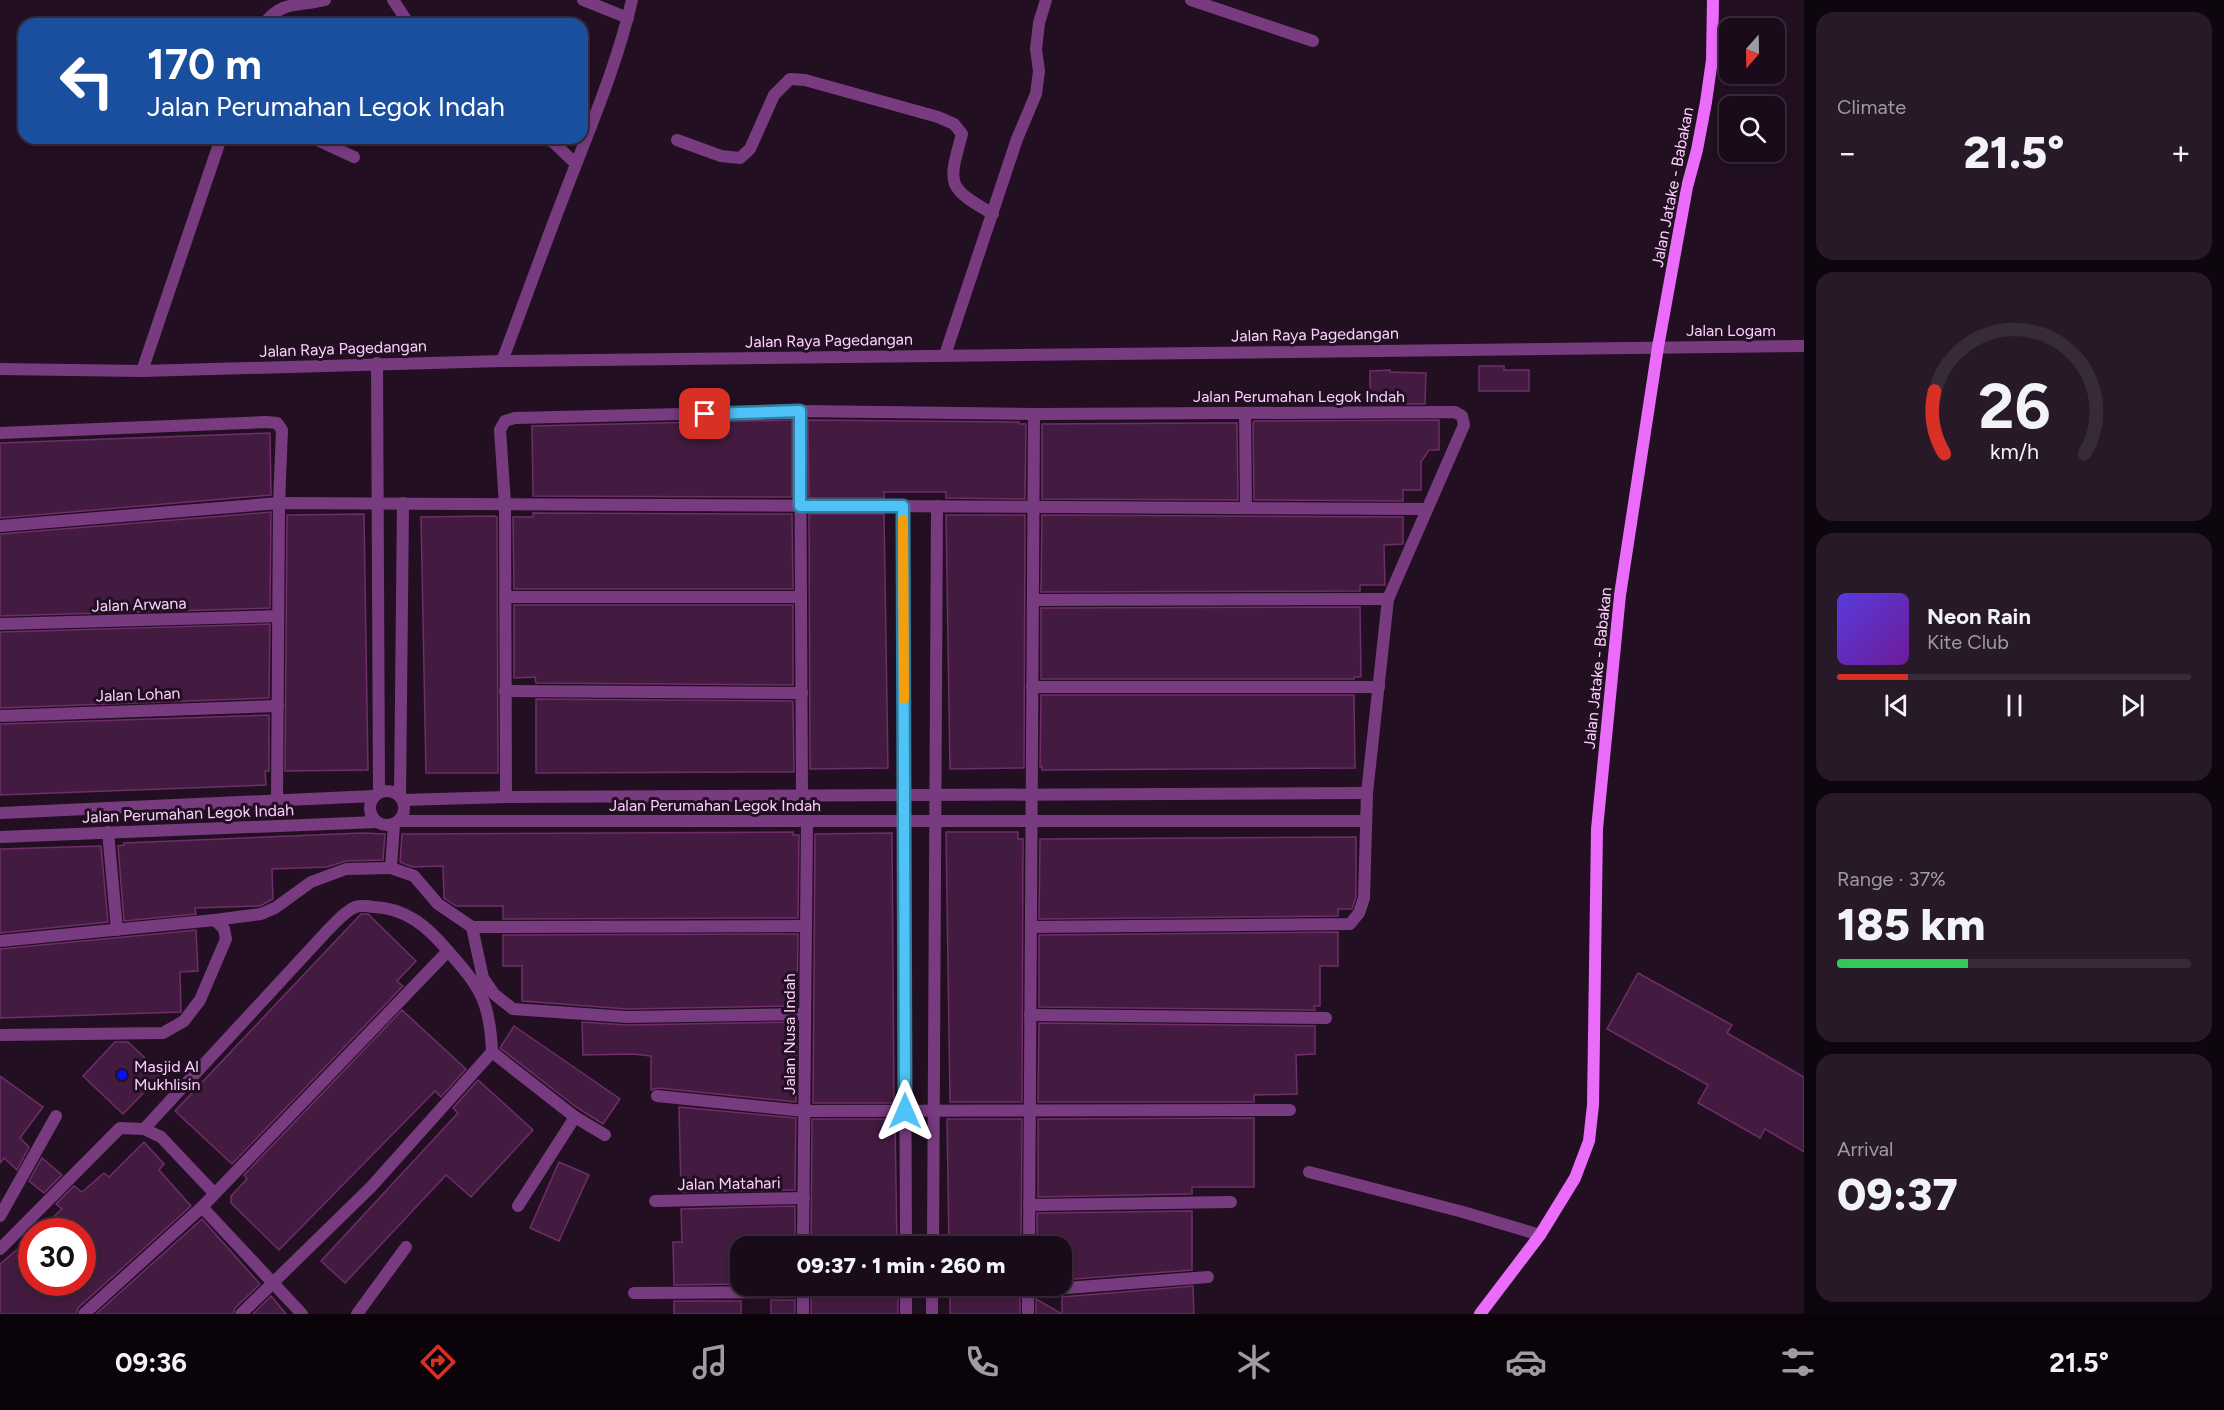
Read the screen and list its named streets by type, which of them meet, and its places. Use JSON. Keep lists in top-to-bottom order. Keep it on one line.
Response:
{"streets":{"main road":["Jalan Jatake - Babakan"],"street":["Jalan Logam","Jalan Raya Pagedangan","Jalan Perumahan Legok Indah","Jalan Arwana","Jalan Lohan","Jalan Nusa Indah","Jalan Matahari"]},"crossings":[["Jalan Jatake - Babakan","Jalan Logam"],["Jalan Jatake - Babakan","Jalan Raya Pagedangan"],["Jalan Logam","Jalan Raya Pagedangan"],["Jalan Perumahan Legok Indah","Jalan Nusa Indah"],["Jalan Nusa Indah","Jalan Matahari"]],"places":["Masjid Al Mukhlisin"],"north":"bottom","page":{"tile":["Climate",["Range · 37%","185 km"],["Arrival","09:37"]],"turn":["170 m","Jalan Perumahan Legok Indah"],"heat":["−","21.5°","+"],"song":["Neon Rain","Kite Club"],"limit":"30","trip":"09:37 · 1 min · 260 m","tabs":["09:36","21.5°"],"gauge":["26","km/h"]}}
